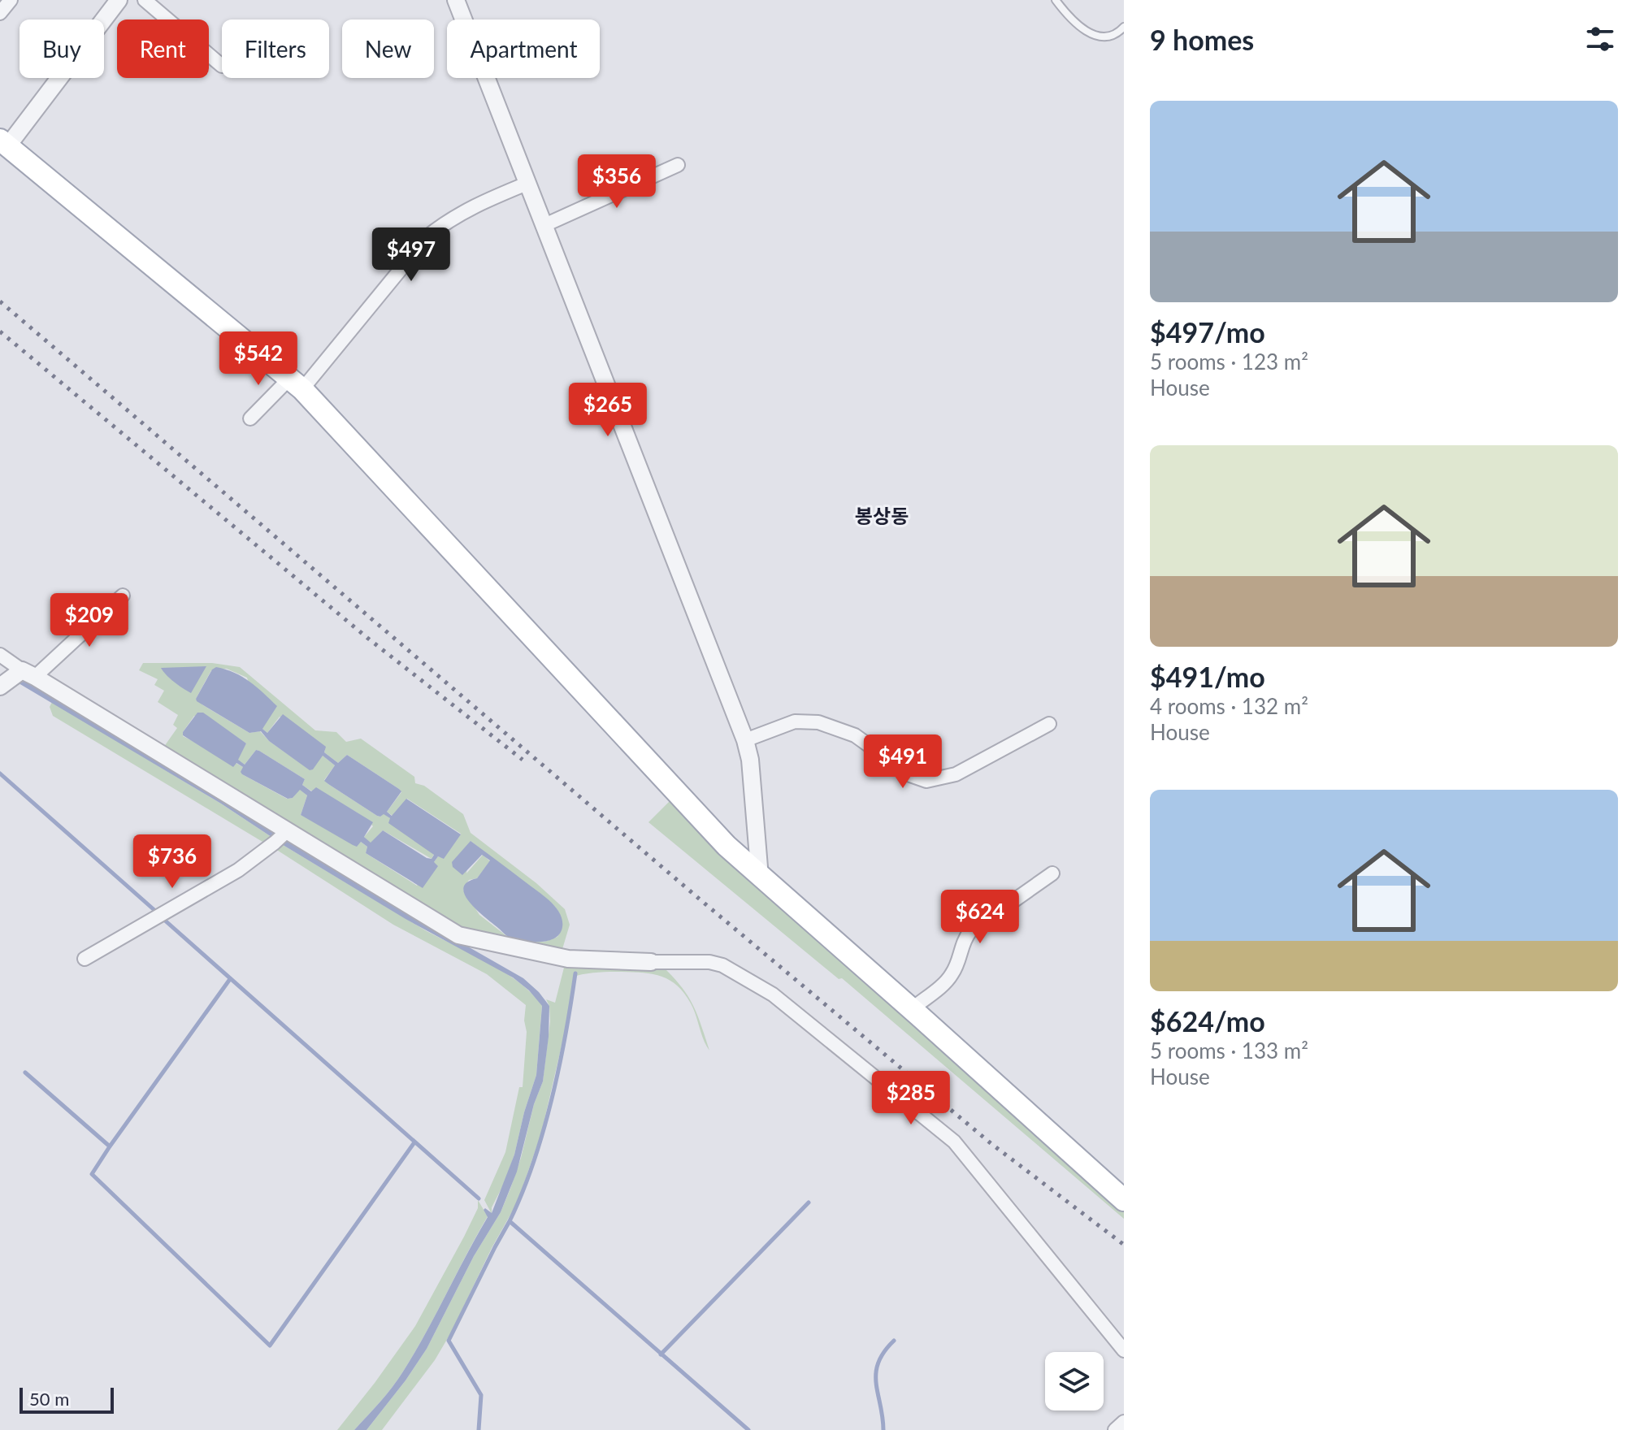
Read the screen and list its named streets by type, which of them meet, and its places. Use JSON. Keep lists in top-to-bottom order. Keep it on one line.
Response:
{"districts":["봉상동"],"scale_bar":"50 m","page":{"heading":"9 homes","chip":["Buy","Rent","Filters","New","Apartment"],"list":[{"name":"$497/mo","note":"5 rooms · 123 m² · House"},{"name":"$491/mo","note":"4 rooms · 132 m² · House"},{"name":"$624/mo","note":"5 rooms · 133 m² · House"}],"price":["$356","$497","$542","$265","$209","$491","$736","$624","$285"],"scale":"50 m"}}
